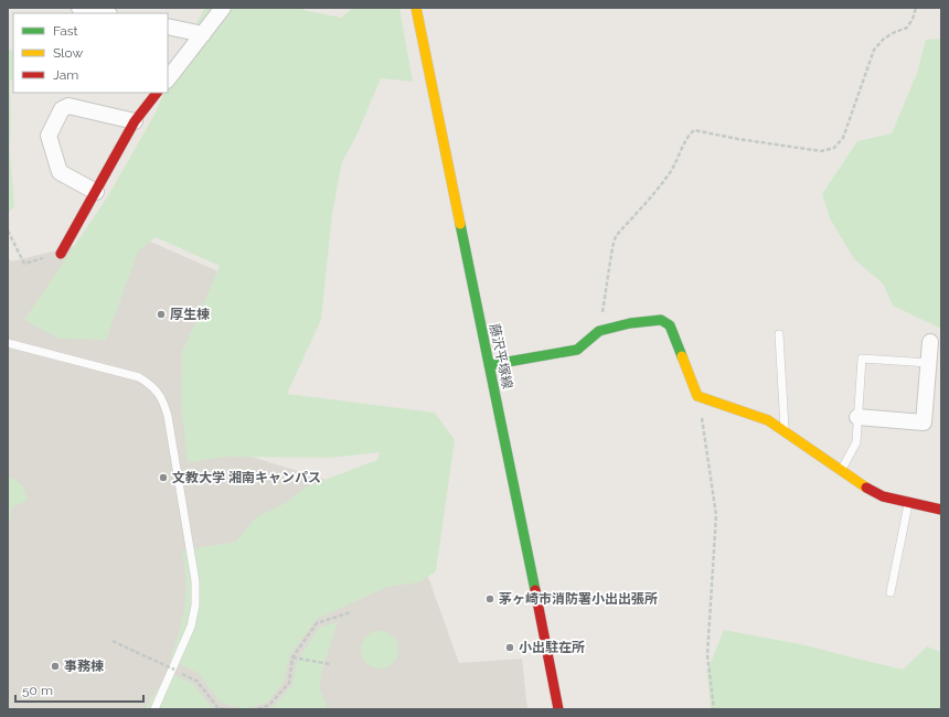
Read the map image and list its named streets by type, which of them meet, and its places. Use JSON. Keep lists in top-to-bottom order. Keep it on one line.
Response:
{"streets":{"street":["藤沢平塚線"]},"places":["厚生棟","文教大学 湘南キャンパス","茅ヶ崎市消防署小出出張所","小出駐在所","事務棟"],"legend":["Fast","Slow","Jam"],"scale_bar":"50 m"}
